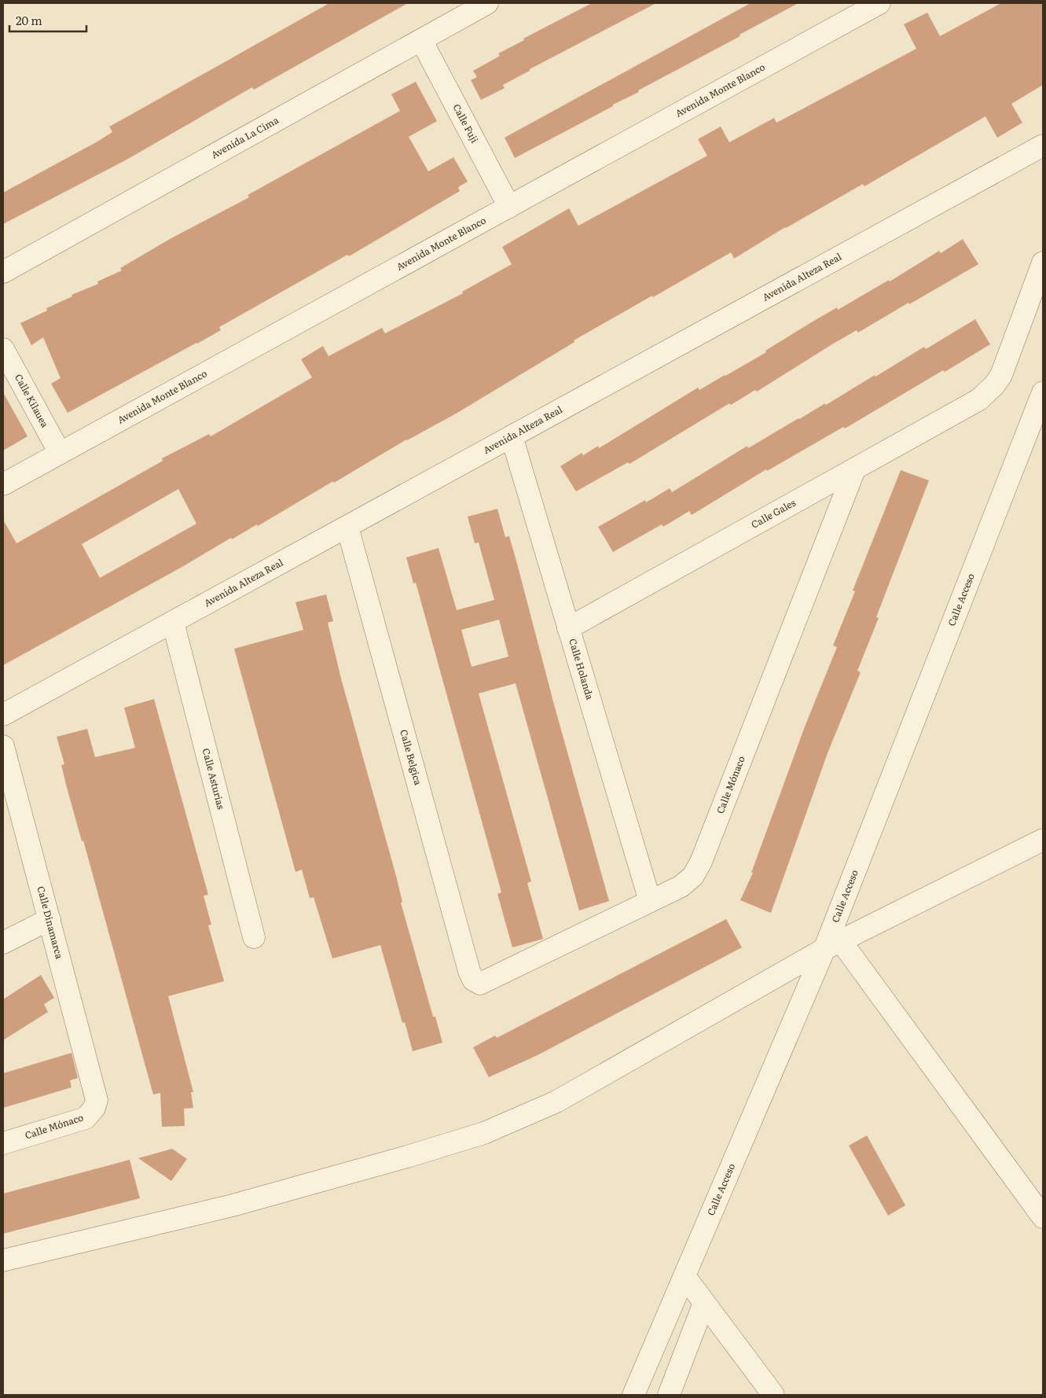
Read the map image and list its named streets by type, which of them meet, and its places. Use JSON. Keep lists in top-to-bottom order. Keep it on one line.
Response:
{"streets":{"street":["Avenida Monte Blanco","Calle Fuji","Avenida La Cima","Avenida Alteza Real","Calle Kilauea","Calle Gales","Calle Acceso","Calle Holanda","Calle Belgica","Calle Asturias","Calle Mónaco","Calle Dinamarca"]},"crossings":[["Avenida Monte Blanco","Calle Fuji"],["Avenida Monte Blanco","Calle Kilauea"],["Calle Fuji","Avenida La Cima"],["Avenida Alteza Real","Calle Holanda"],["Avenida Alteza Real","Calle Belgica"],["Avenida Alteza Real","Calle Asturias"],["Calle Gales","Calle Holanda"],["Calle Gales","Calle Mónaco"],["Calle Holanda","Calle Mónaco"],["Calle Belgica","Calle Mónaco"],["Calle Mónaco","Calle Dinamarca"]],"scale_bar":"20 m"}
